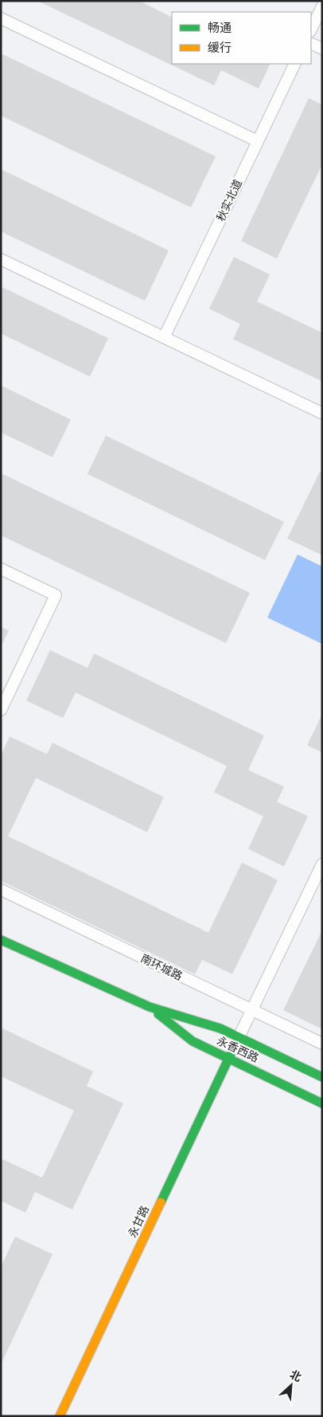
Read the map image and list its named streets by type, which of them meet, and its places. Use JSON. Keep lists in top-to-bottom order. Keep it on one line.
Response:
{"streets":{"main road":["永香西路","永甘路"],"lane":["秋实北道","南环城路"]},"crossings":[["永香西路","永甘路"]],"legend":["畅通","缓行"],"north":"top right"}
